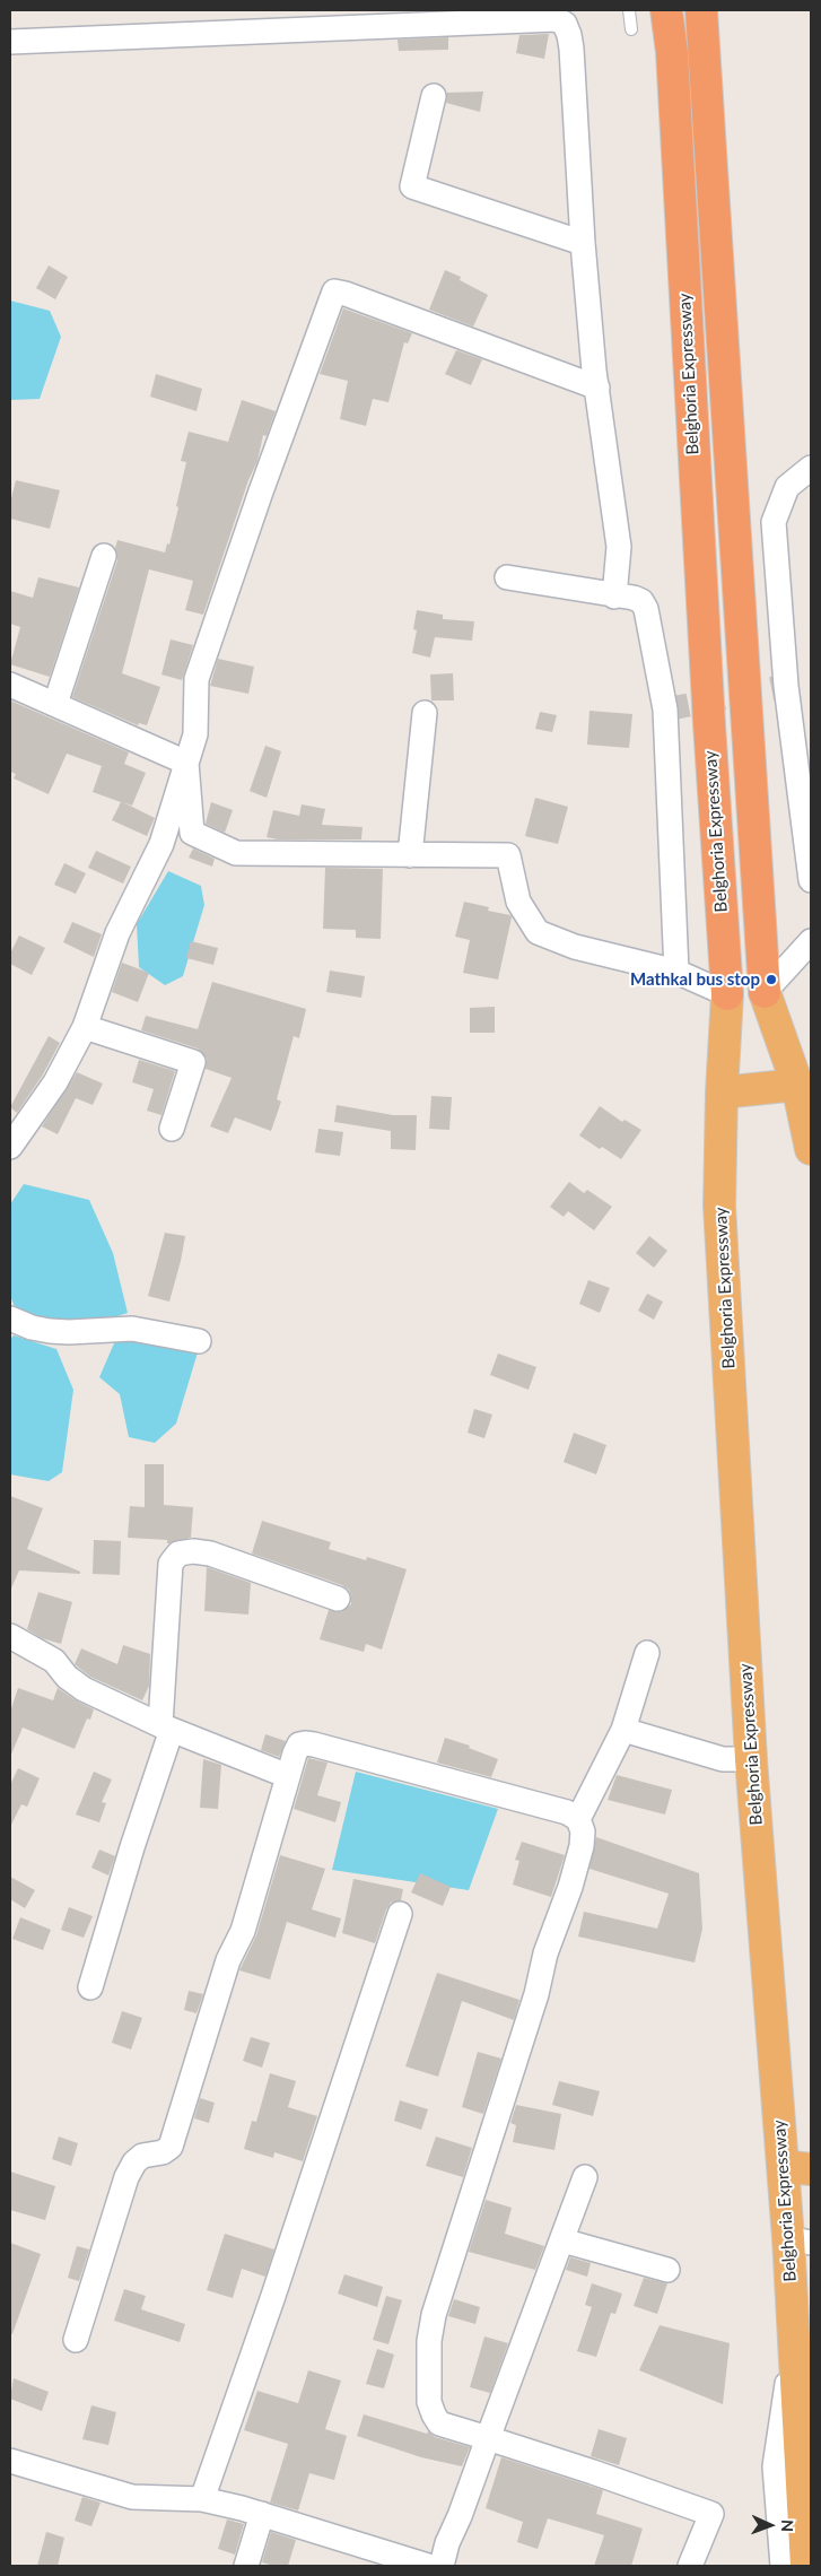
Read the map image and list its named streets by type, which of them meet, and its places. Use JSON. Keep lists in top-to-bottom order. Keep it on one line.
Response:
{"streets":{"highway":["Belghoria Expressway"]},"places":["Mathkal bus stop"],"north":"right"}
